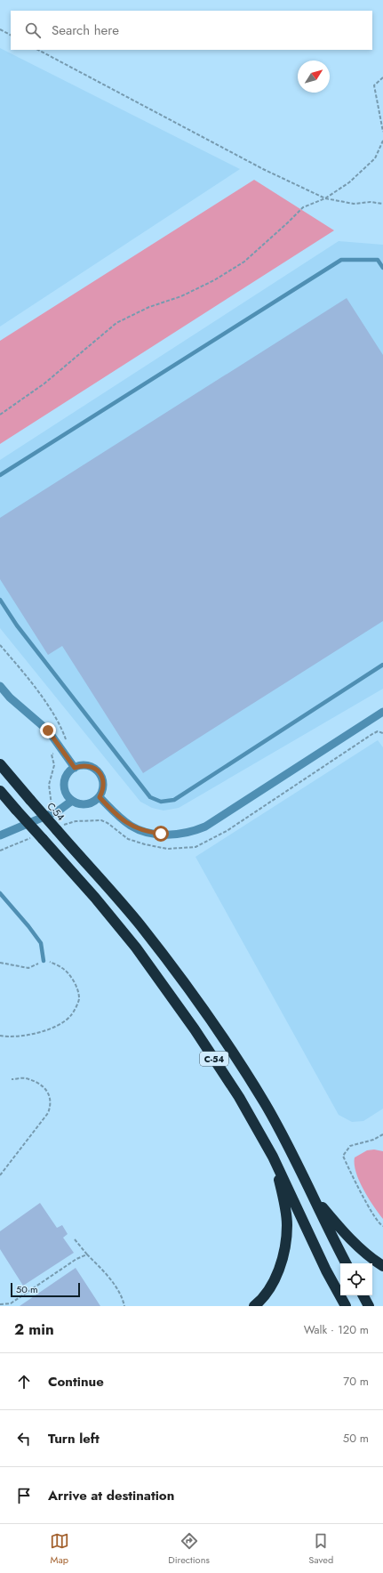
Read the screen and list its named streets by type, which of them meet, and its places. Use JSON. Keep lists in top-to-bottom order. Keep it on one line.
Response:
{"streets":{"highway":["C-54"]},"scale_bar":"50 m","north":"top right","page":{"search":"Search here","scale":"50 m","heading":["2 min","Walk · 120 m"],"list":[["Continue","70 m"],["Turn left","50 m"],"Arrive at destination"],"nav":["Map","Directions","Saved"]}}
